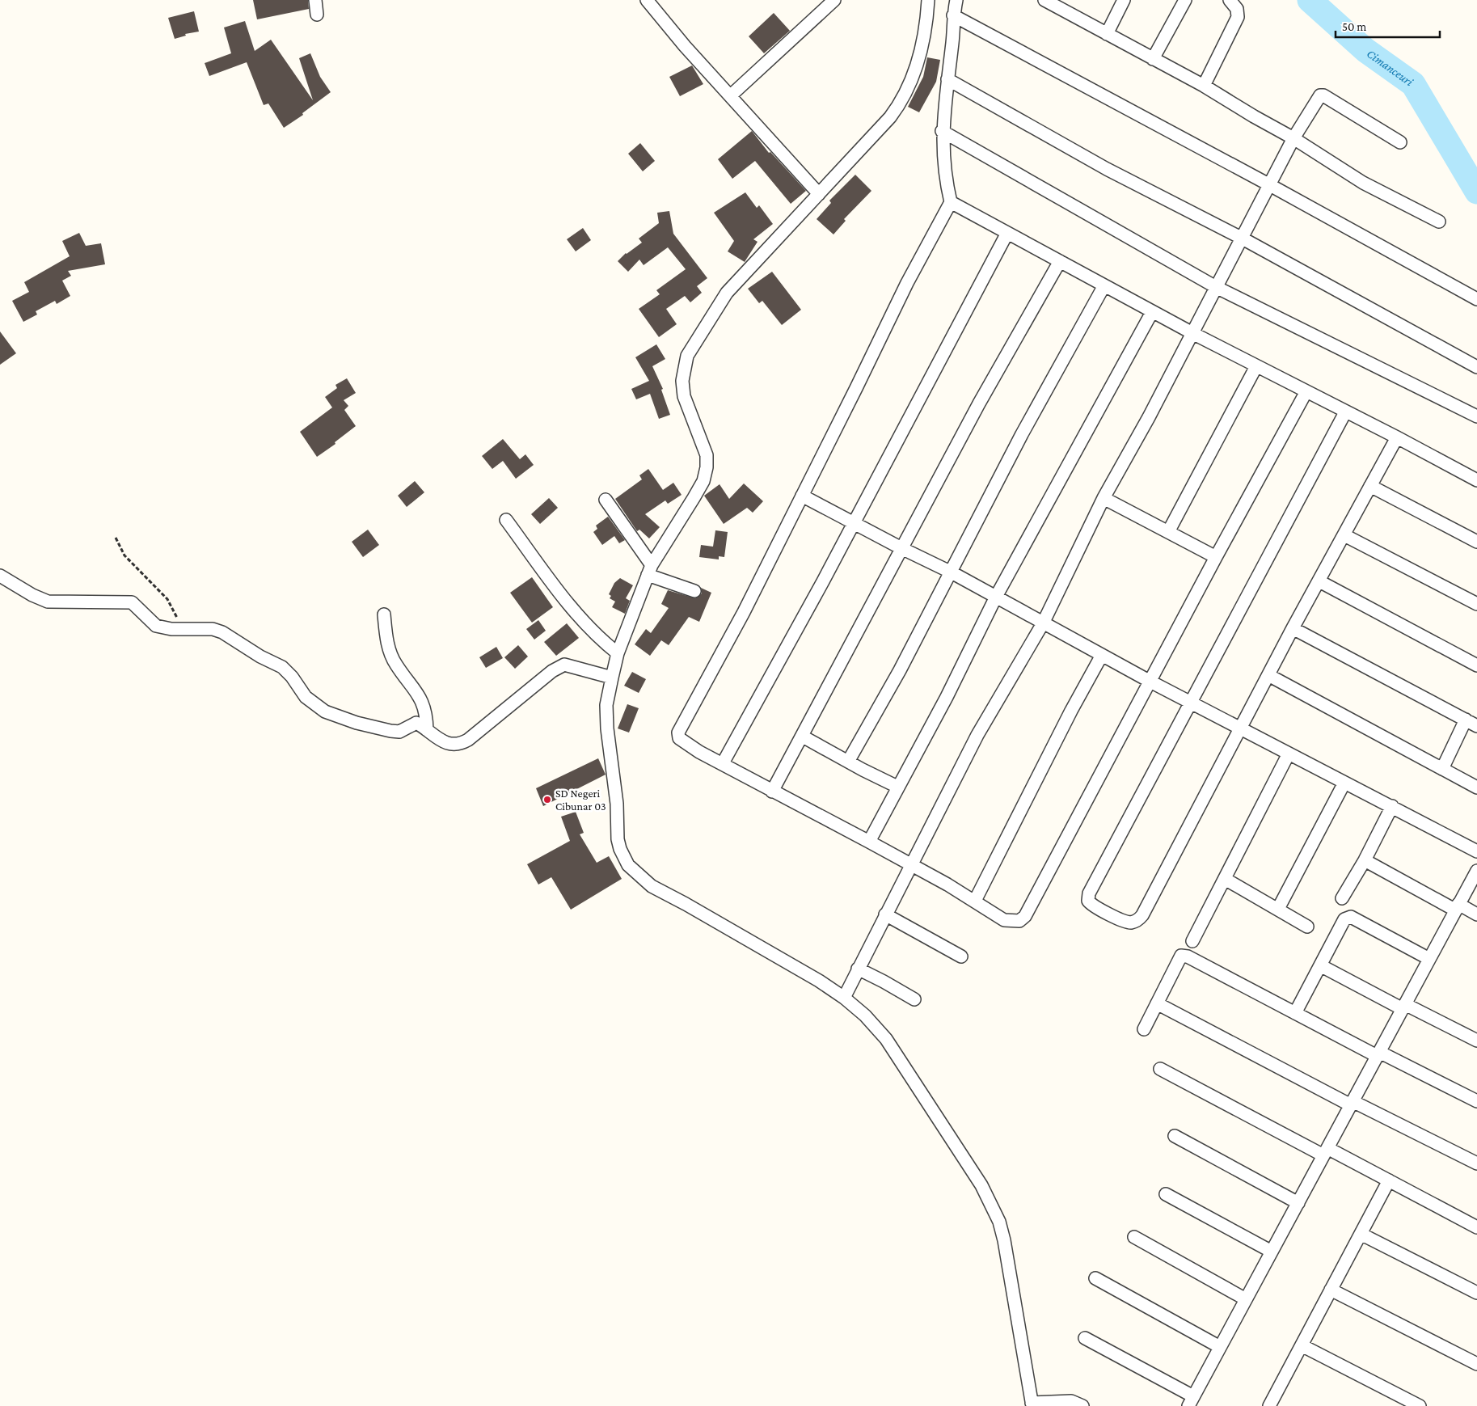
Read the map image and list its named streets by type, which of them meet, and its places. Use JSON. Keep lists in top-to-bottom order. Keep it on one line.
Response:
{"water":["Cimanceuri"],"places":["SD Negeri Cibunar 03"],"scale_bar":"50 m"}
